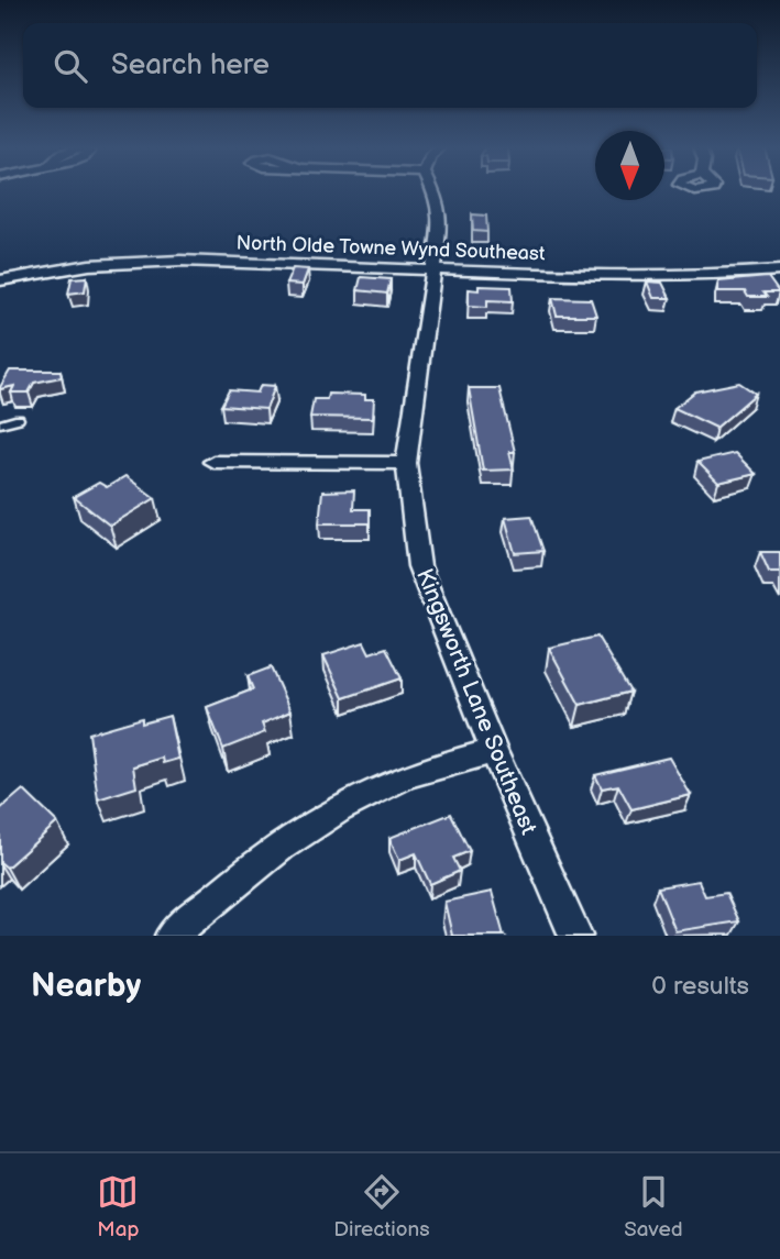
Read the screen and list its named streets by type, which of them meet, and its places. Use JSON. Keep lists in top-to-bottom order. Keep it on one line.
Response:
{"streets":{"street":["North Olde Towne Wynd Southeast","Kingsworth Lane Southeast"]},"crossings":[["North Olde Towne Wynd Southeast","Kingsworth Lane Southeast"]],"north":"bottom","page":{"search":"Search here","heading":["Nearby","0 results"],"nav":["Map","Directions","Saved"]}}
